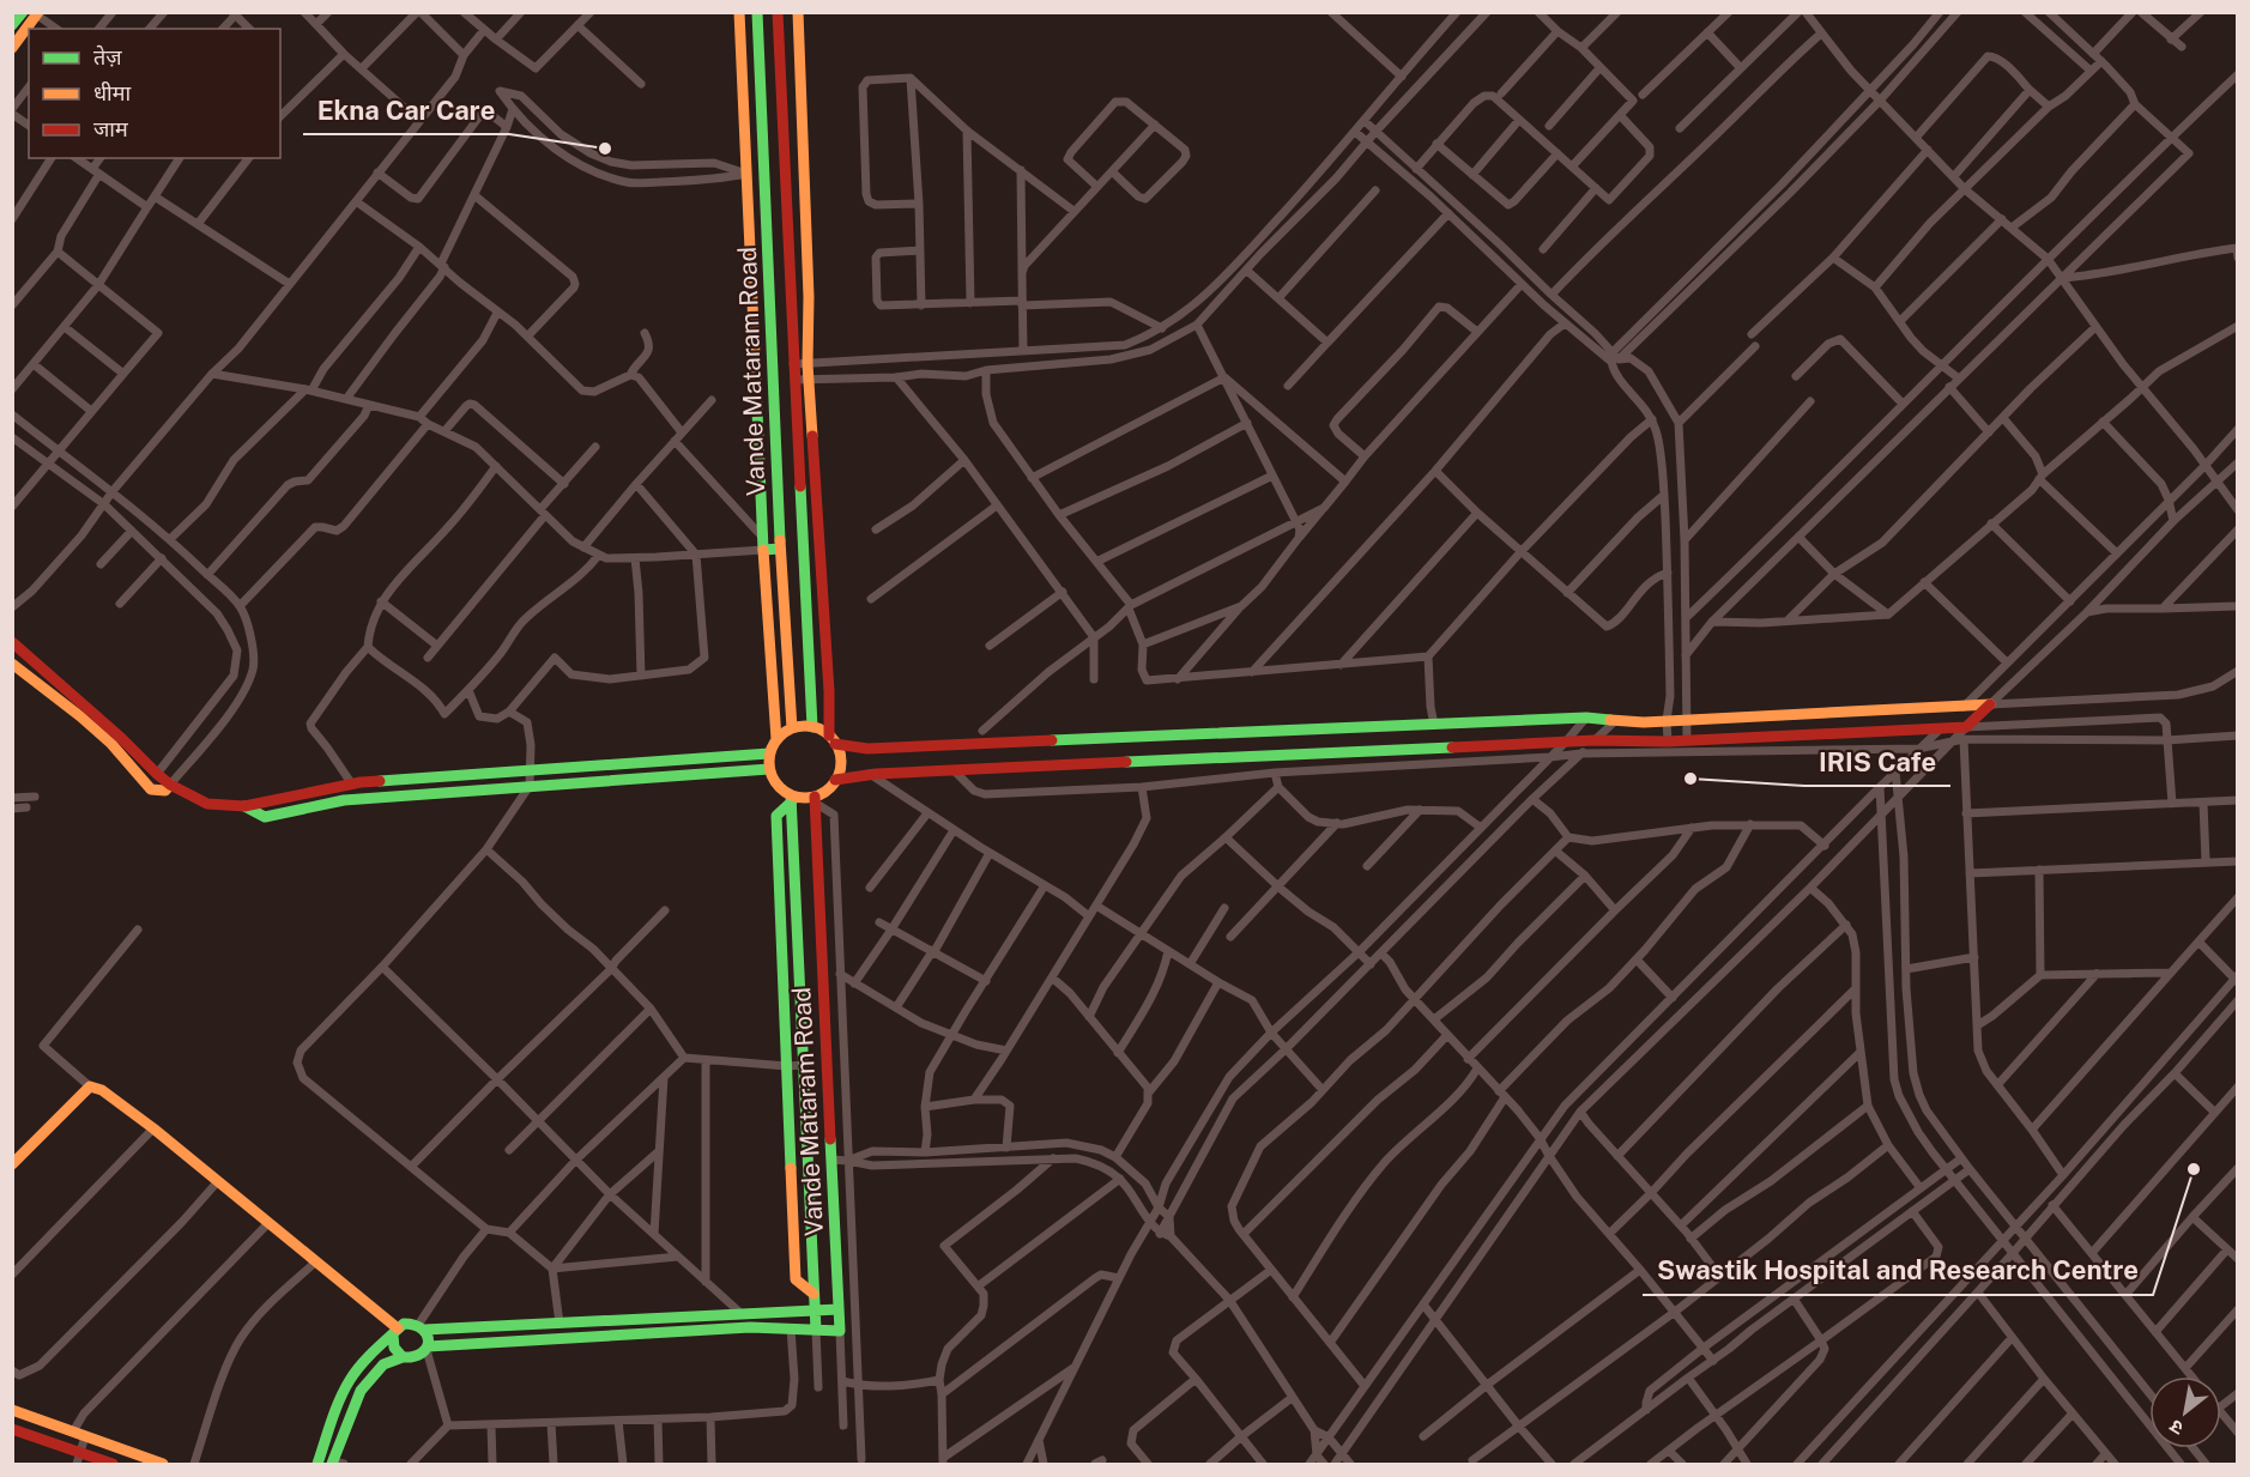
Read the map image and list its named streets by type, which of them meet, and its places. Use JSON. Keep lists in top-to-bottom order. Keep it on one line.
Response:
{"streets":{"street":["Vande Mataram Road"]},"places":["Ekna Car Care","IRIS Cafe","Swastik Hospital and Research Centre"],"legend":["तेज़","धीमा","जाम"],"north":"bottom left"}
